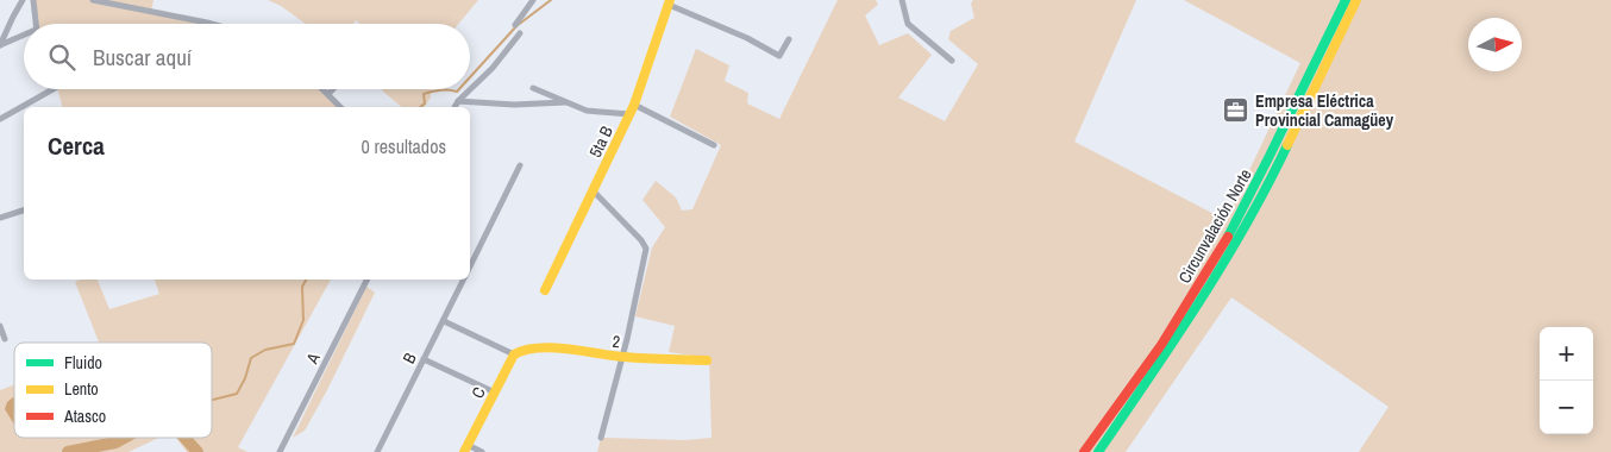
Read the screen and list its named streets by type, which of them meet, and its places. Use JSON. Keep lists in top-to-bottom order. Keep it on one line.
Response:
{"streets":{"main road":["5ta B","Circunvalación Norte","2","C"],"street":["A","B"]},"crossings":[["2","B"],["2","C"]],"places":{"office":["Empresa Eléctrica Provincial Camagüey"]},"legend":["Fluido","Lento","Atasco"],"north":"right","page":{"search":"Buscar aquí","heading":["Cerca","0 resultados"],"map_buttons":["+","−"]}}
